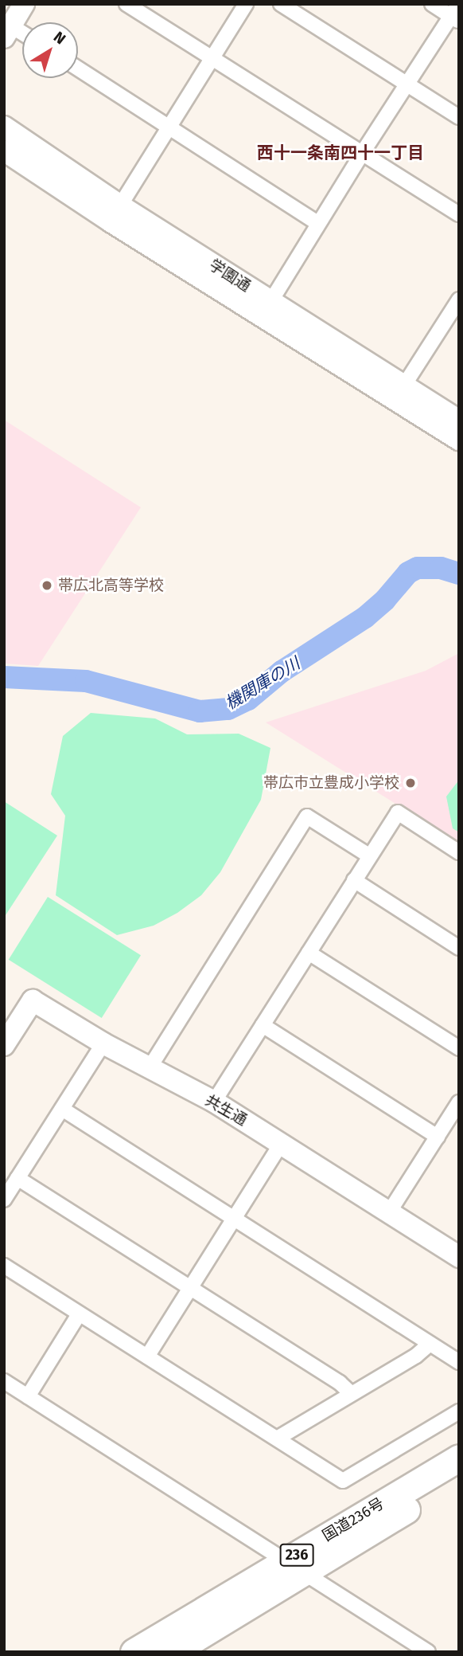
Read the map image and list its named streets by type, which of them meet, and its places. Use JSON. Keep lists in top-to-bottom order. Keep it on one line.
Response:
{"streets":{"highway":["国道236号","236"],"street":["学園通","共生通"]},"districts":["西十一条南四十一丁目"],"water":["機関庫の川"],"places":["帯広北高等学校","帯広市立豊成小学校"],"north":"top right"}
